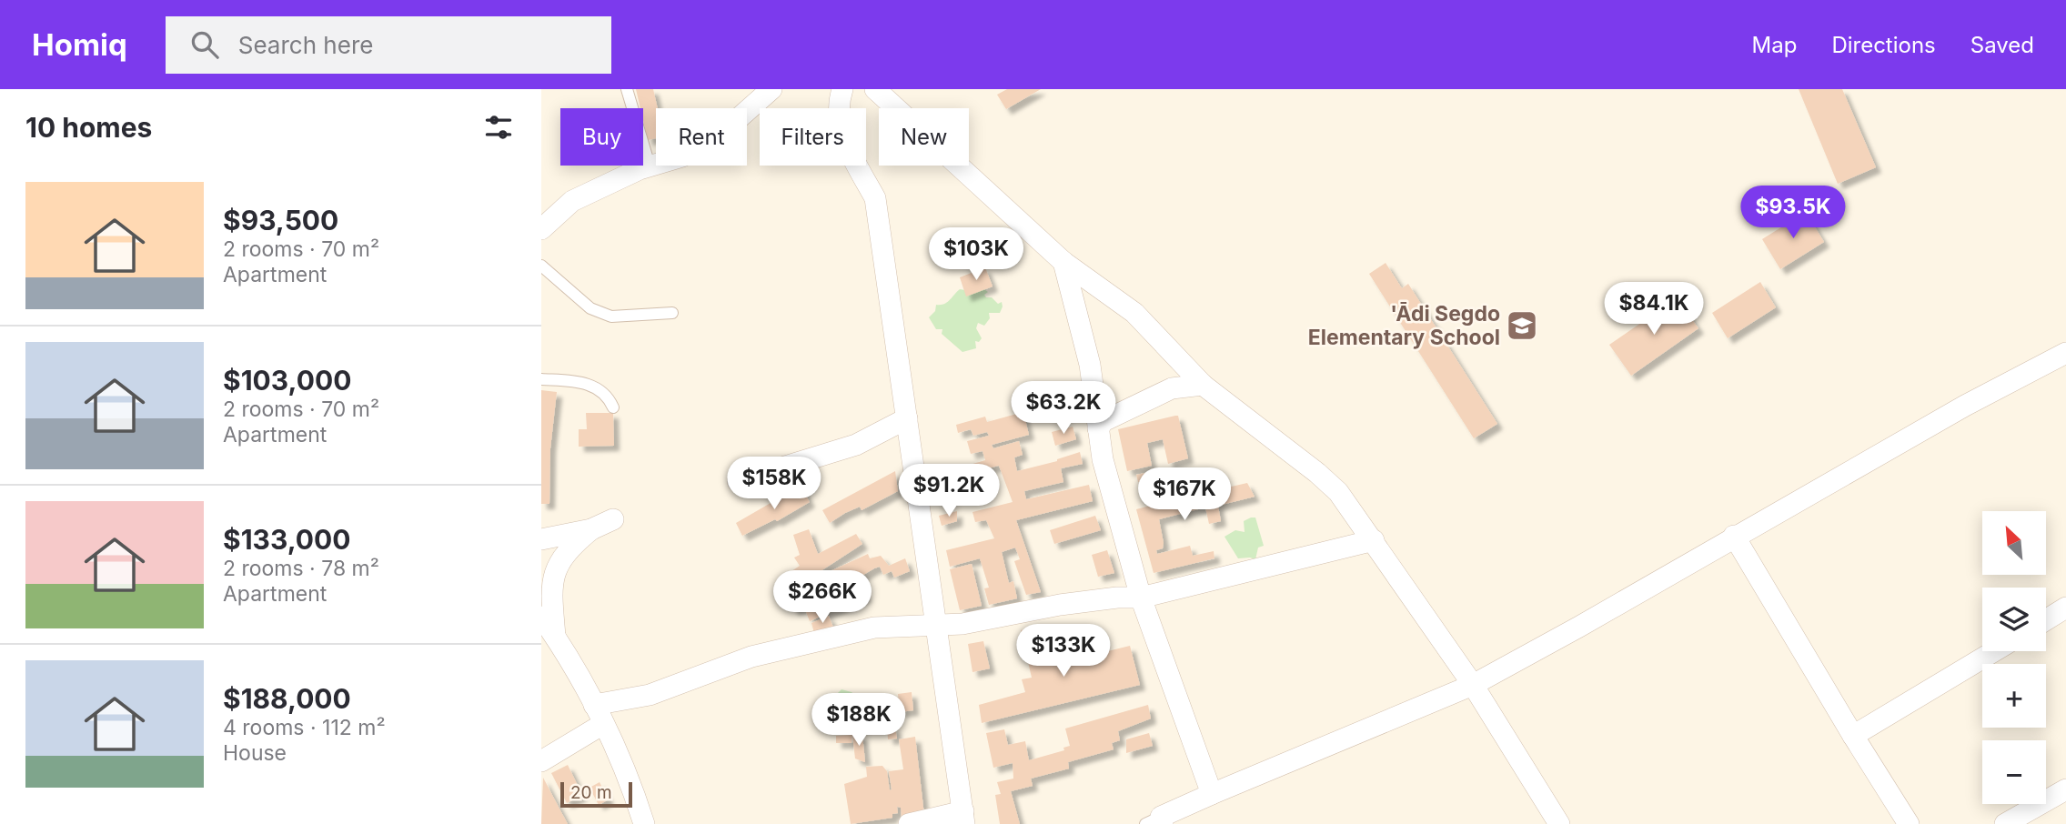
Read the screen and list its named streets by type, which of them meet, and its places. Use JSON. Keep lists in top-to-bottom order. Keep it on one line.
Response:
{"places":{"school or university":["'Ādi Segdo Elementary School"]},"scale_bar":"20 m","north":"top left","page":{"header":"Homiq","search":"Search here","nav":["Map","Directions","Saved"],"heading":"10 homes","chip":["Buy","Rent","Filters","New"],"list":[{"name":"$93,500","note":"2 rooms · 70 m² · Apartment"},{"name":"$103,000","note":"2 rooms · 70 m² · Apartment"},{"name":"$133,000","note":"2 rooms · 78 m² · Apartment"},{"name":"$188,000","note":"4 rooms · 112 m² · House"}],"price":["$93.5K","$103K","$84.1K","$63.2K","$158K","$91.2K","$167K","$266K","$133K","$188K"],"map_buttons":["+","−"],"scale":"20 m"}}
